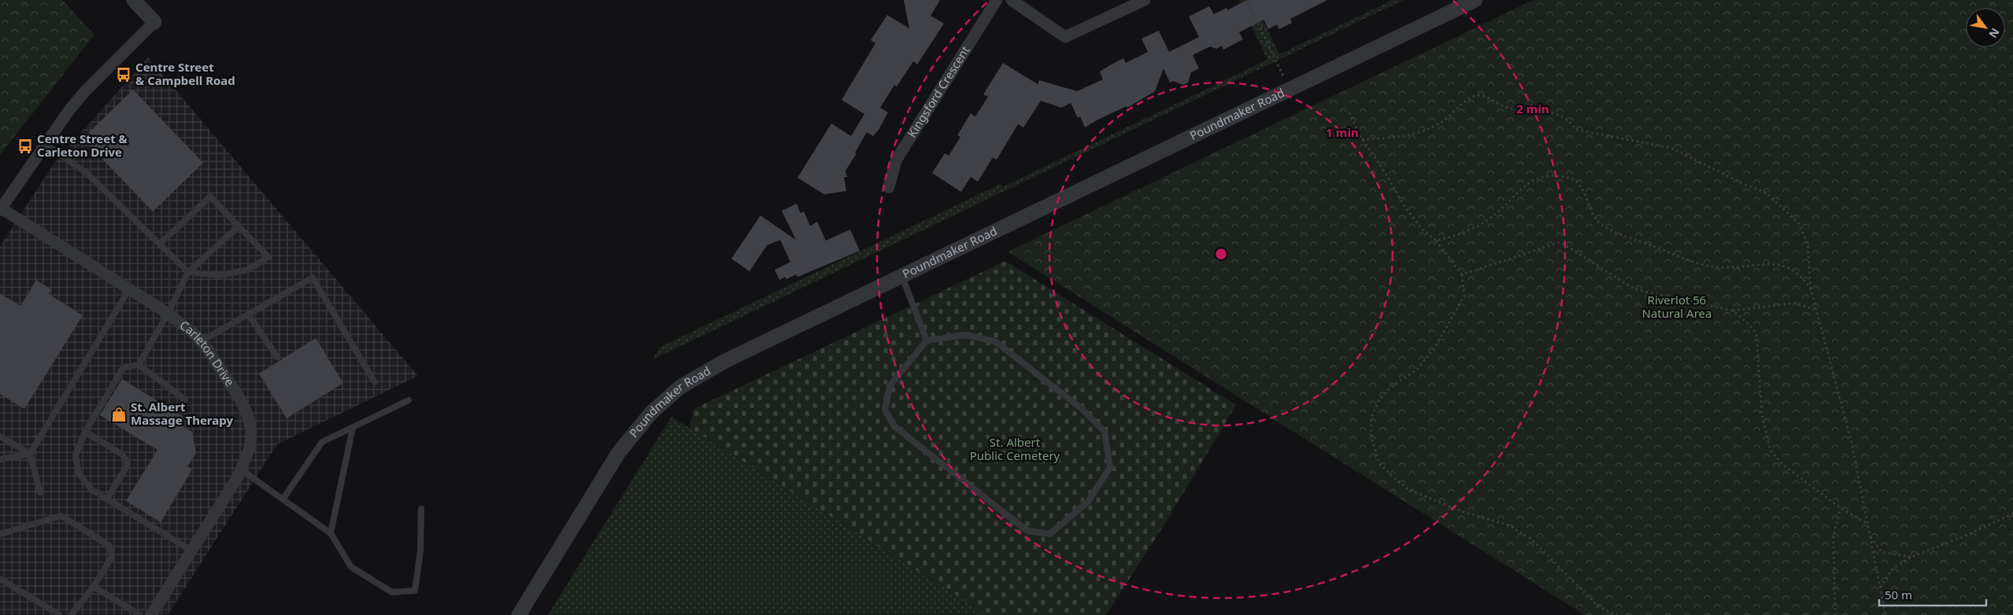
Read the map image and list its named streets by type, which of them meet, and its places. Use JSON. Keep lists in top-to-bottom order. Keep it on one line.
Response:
{"streets":{"street":["Kingsford Crescent","Poundmaker Road","Carleton Drive"]},"parks":["Riverlot 56 Natural Area","St. Albert Public Cemetery"],"places":{"bus stop":["Centre Street & Campbell Road","Centre Street & Carleton Drive"],"shop":["St. Albert Massage Therapy"]},"scale_bar":"50 m","north":"bottom right","rings":["2 min","1 min"]}
